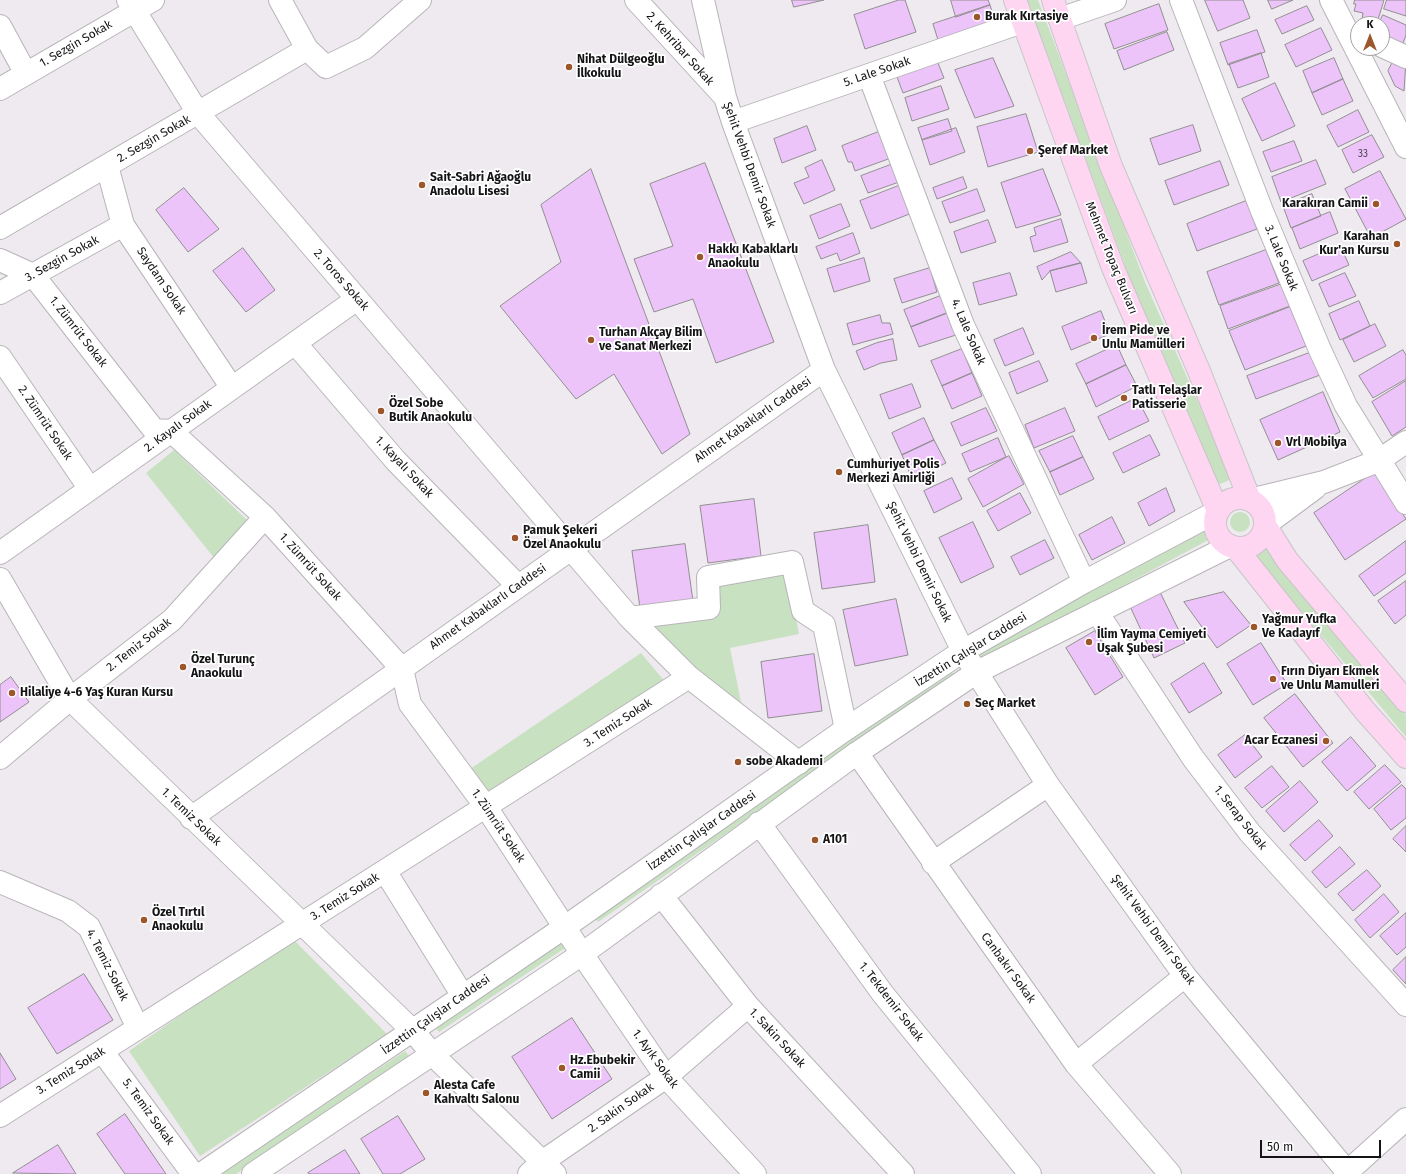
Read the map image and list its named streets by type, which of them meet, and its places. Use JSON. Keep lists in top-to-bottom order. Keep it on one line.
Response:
{"streets":{"main road":["Mehmet Topaç Bulvarı"],"street":["1. Sezgin Sokak","2. Kehribar Sokak","5. Lale Sokak","2. Sezgin Sokak","Şehit Vehbi Demir Sokak","3. Lale Sokak","3. Sezgin Sokak","2. Toros Sokak","Saydam Sokak","1. Zümrüt Sokak","4. Lale Sokak","Ahmet Kabaklarlı Caddesi","2. Zümrüt Sokak","2. Kayalı Sokak","1. Kayalı Sokak","2. Temiz Sokak","İzzettin Çalışlar Caddesi","3. Temiz Sokak","1. Temiz Sokak","1. Serap Sokak","4. Temiz Sokak","Canbakır Sokak","1. Tekdemir Sokak","1. Sakin Sokak","1. Ayık Sokak","2. Sakin Sokak","5. Temiz Sokak"]},"crossings":[["1. Sezgin Sokak","2. Toros Sokak"],["2. Kehribar Sokak","Şehit Vehbi Demir Sokak"],["5. Lale Sokak","Şehit Vehbi Demir Sokak"],["5. Lale Sokak","Mehmet Topaç Bulvarı"],["5. Lale Sokak","4. Lale Sokak"],["2. Sezgin Sokak","2. Toros Sokak"],["2. Sezgin Sokak","Saydam Sokak"],["Şehit Vehbi Demir Sokak","Ahmet Kabaklarlı Caddesi"],["Şehit Vehbi Demir Sokak","İzzettin Çalışlar Caddesi"],["Mehmet Topaç Bulvarı","İzzettin Çalışlar Caddesi"],["3. Sezgin Sokak","Saydam Sokak"],["3. Sezgin Sokak","1. Zümrüt Sokak"],["2. Toros Sokak","Ahmet Kabaklarlı Caddesi"],["2. Toros Sokak","2. Kayalı Sokak"],["2. Toros Sokak","İzzettin Çalışlar Caddesi"],["2. Toros Sokak","3. Temiz Sokak"],["Saydam Sokak","2. Kayalı Sokak"],["1. Zümrüt Sokak","Ahmet Kabaklarlı Caddesi"],["1. Zümrüt Sokak","2. Kayalı Sokak"],["1. Zümrüt Sokak","2. Temiz Sokak"],["1. Zümrüt Sokak","İzzettin Çalışlar Caddesi"],["1. Zümrüt Sokak","3. Temiz Sokak"],["1. Zümrüt Sokak","1. Ayık Sokak"],["4. Lale Sokak","İzzettin Çalışlar Caddesi"],["Ahmet Kabaklarlı Caddesi","1. Kayalı Sokak"],["Ahmet Kabaklarlı Caddesi","1. Temiz Sokak"],["2. Zümrüt Sokak","2. Kayalı Sokak"],["2. Kayalı Sokak","1. Kayalı Sokak"],["2. Temiz Sokak","1. Temiz Sokak"],["İzzettin Çalışlar Caddesi","1. Temiz Sokak"],["İzzettin Çalışlar Caddesi","1. Serap Sokak"],["İzzettin Çalışlar Caddesi","Canbakır Sokak"],["İzzettin Çalışlar Caddesi","1. Tekdemir Sokak"],["İzzettin Çalışlar Caddesi","1. Sakin Sokak"],["İzzettin Çalışlar Caddesi","1. Ayık Sokak"],["3. Temiz Sokak","1. Temiz Sokak"],["3. Temiz Sokak","4. Temiz Sokak"],["3. Temiz Sokak","5. Temiz Sokak"],["1. Temiz Sokak","2. Sakin Sokak"],["1. Sakin Sokak","2. Sakin Sokak"],["1. Ayık Sokak","2. Sakin Sokak"]],"places":["Burak Kırtasiye","Nihat Dülgeoğlu İlkokulu","Şeref Market","Sait-Sabri Ağaoğlu Anadolu Lisesi","Karakıran Camii","Karahan Kur'an Kursu","Hakkı Kabaklarlı Anaokulu","İrem Pide ve Unlu Mamülleri","Turhan Akçay Bilim ve Sanat Merkezi","Tatlı Telaşlar Patisserie","Özel Sobe Butik Anaokulu","Vrl Mobilya","Cumhuriyet Polis Merkezi Amirliği","Pamuk Şekeri Özel Anaokulu","Yağmur Yufka Ve Kadayıf","İlim Yayma Cemiyeti Uşak Şubesi","Özel Turunç Anaokulu","Fırın Diyarı Ekmek ve Unlu Mamulleri","Hilaliye 4-6 Yaş Kuran Kursu","Seç Market","Acar Eczanesi","sobe Akademi","A101","Özel Tırtıl Anaokulu","Hz.Ebubekir Camii","Alesta Cafe Kahvaltı Salonu"],"house_numbers":["33"],"scale_bar":"50 m","north":"top"}
